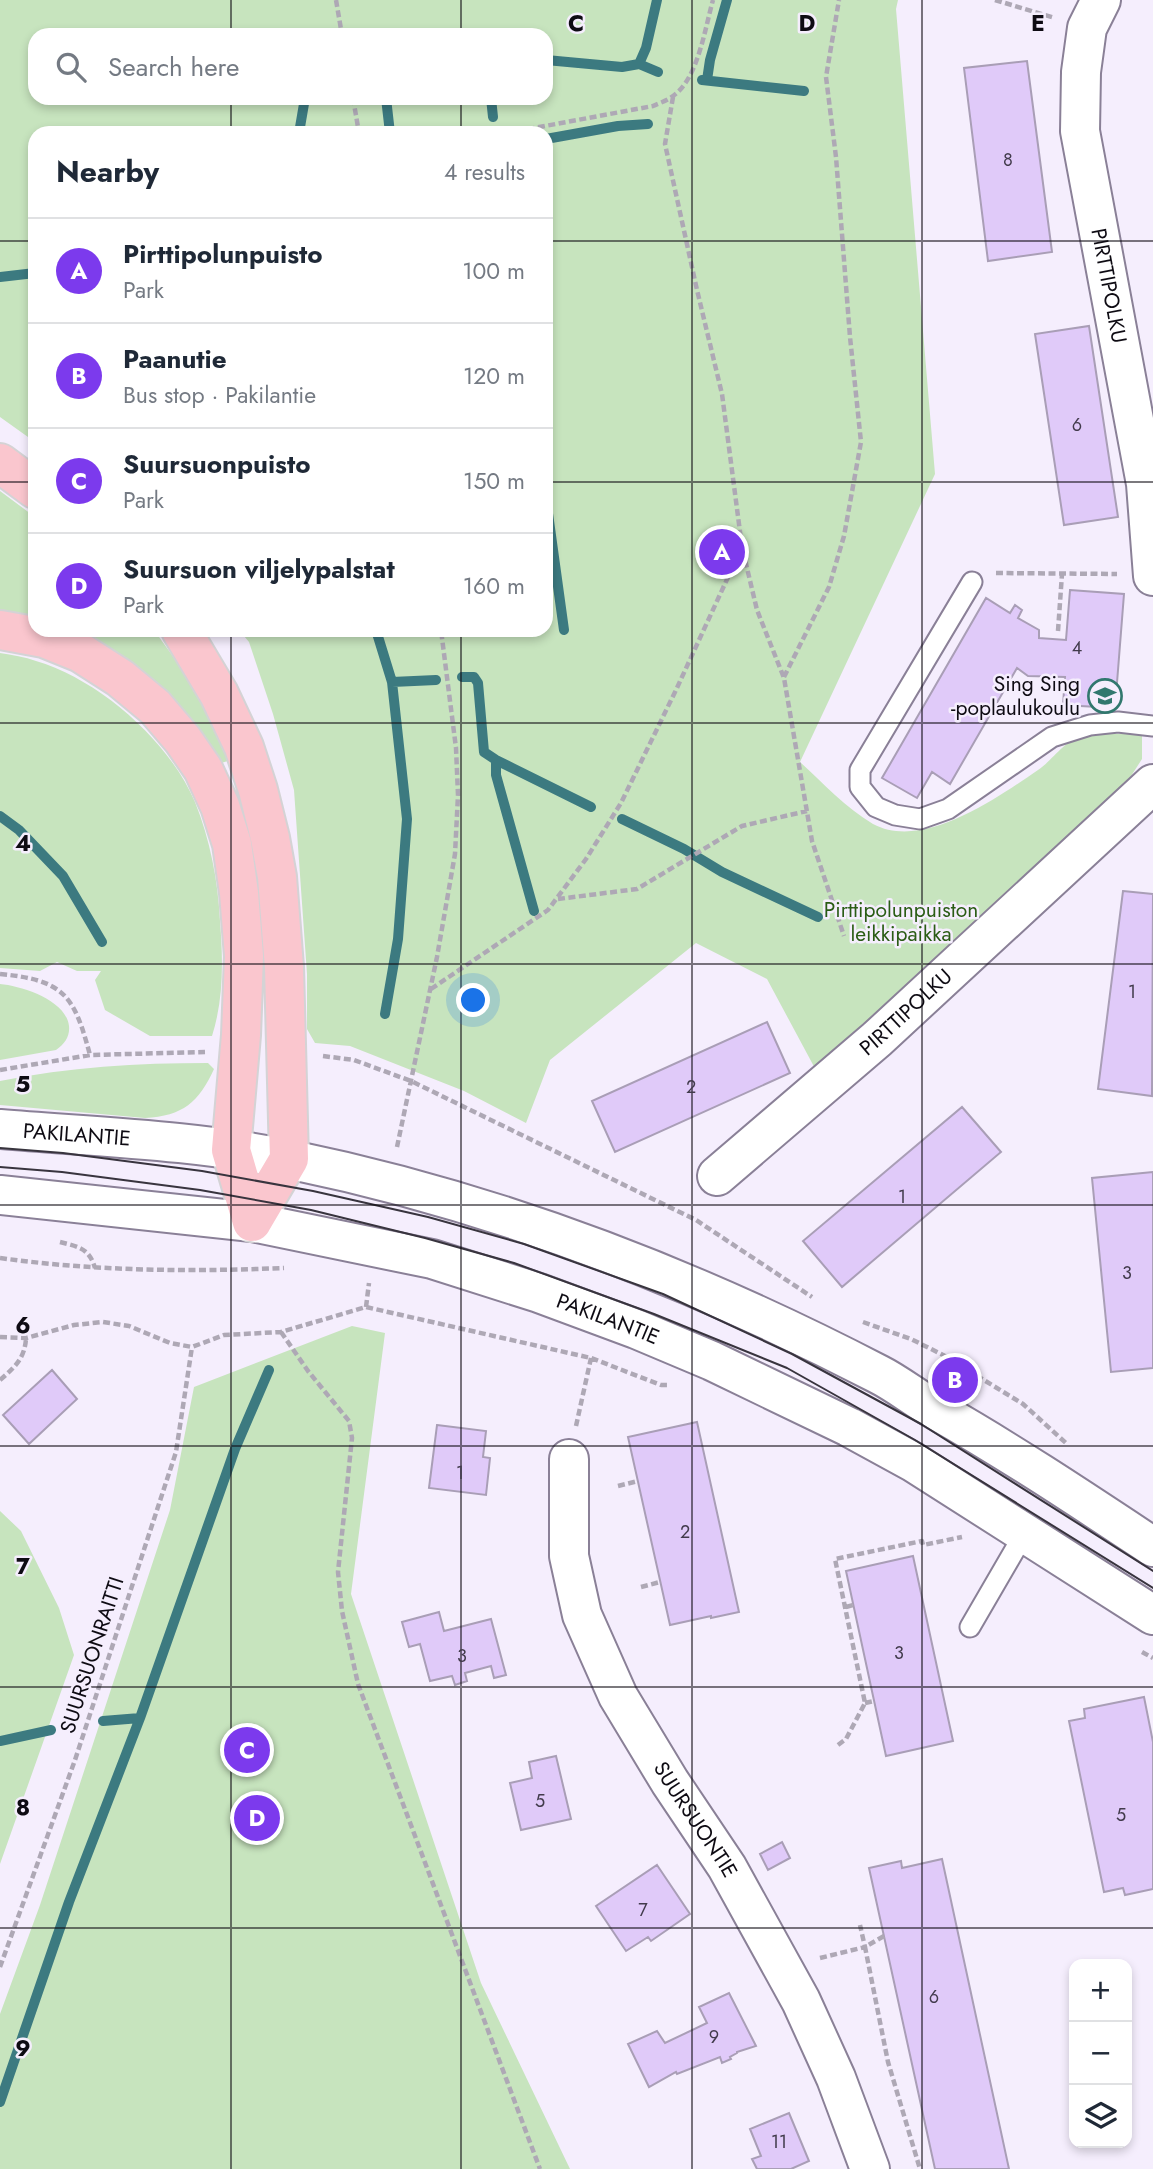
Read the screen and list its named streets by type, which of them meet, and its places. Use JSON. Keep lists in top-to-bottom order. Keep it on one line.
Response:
{"streets":{"main road":["PIRTTIPOLKU","PAKILANTIE","SUURSUONTIE"],"path":["SUURSUONRAITTI"]},"parks":["Pirttipolunpuiston leikkipaikka"],"places":{"school or university":["Sing Sing -poplaulukoulu"]},"house_numbers":["8","6","4","1","2","1","3","1","2","3","3","5","5","7","6","9","11"],"page":{"search":"Search here","heading":["Nearby","4 results"],"list":[{"mark":"A","name":"Pirttipolunpuisto","note":"Park","value":"100 m"},{"mark":"B","name":"Paanutie","note":"Bus stop · Pakilantie","value":"120 m"},{"mark":"C","name":"Suursuonpuisto","note":"Park","value":"150 m"},{"mark":"D","name":"Suursuon viljelypalstat","note":"Park","value":"160 m"}],"pins":["A","B","C","D"],"map_buttons":["+","−"]},"grid":{"columns":["C","D","E"],"rows":["4","5","6","7","8","9"]}}
